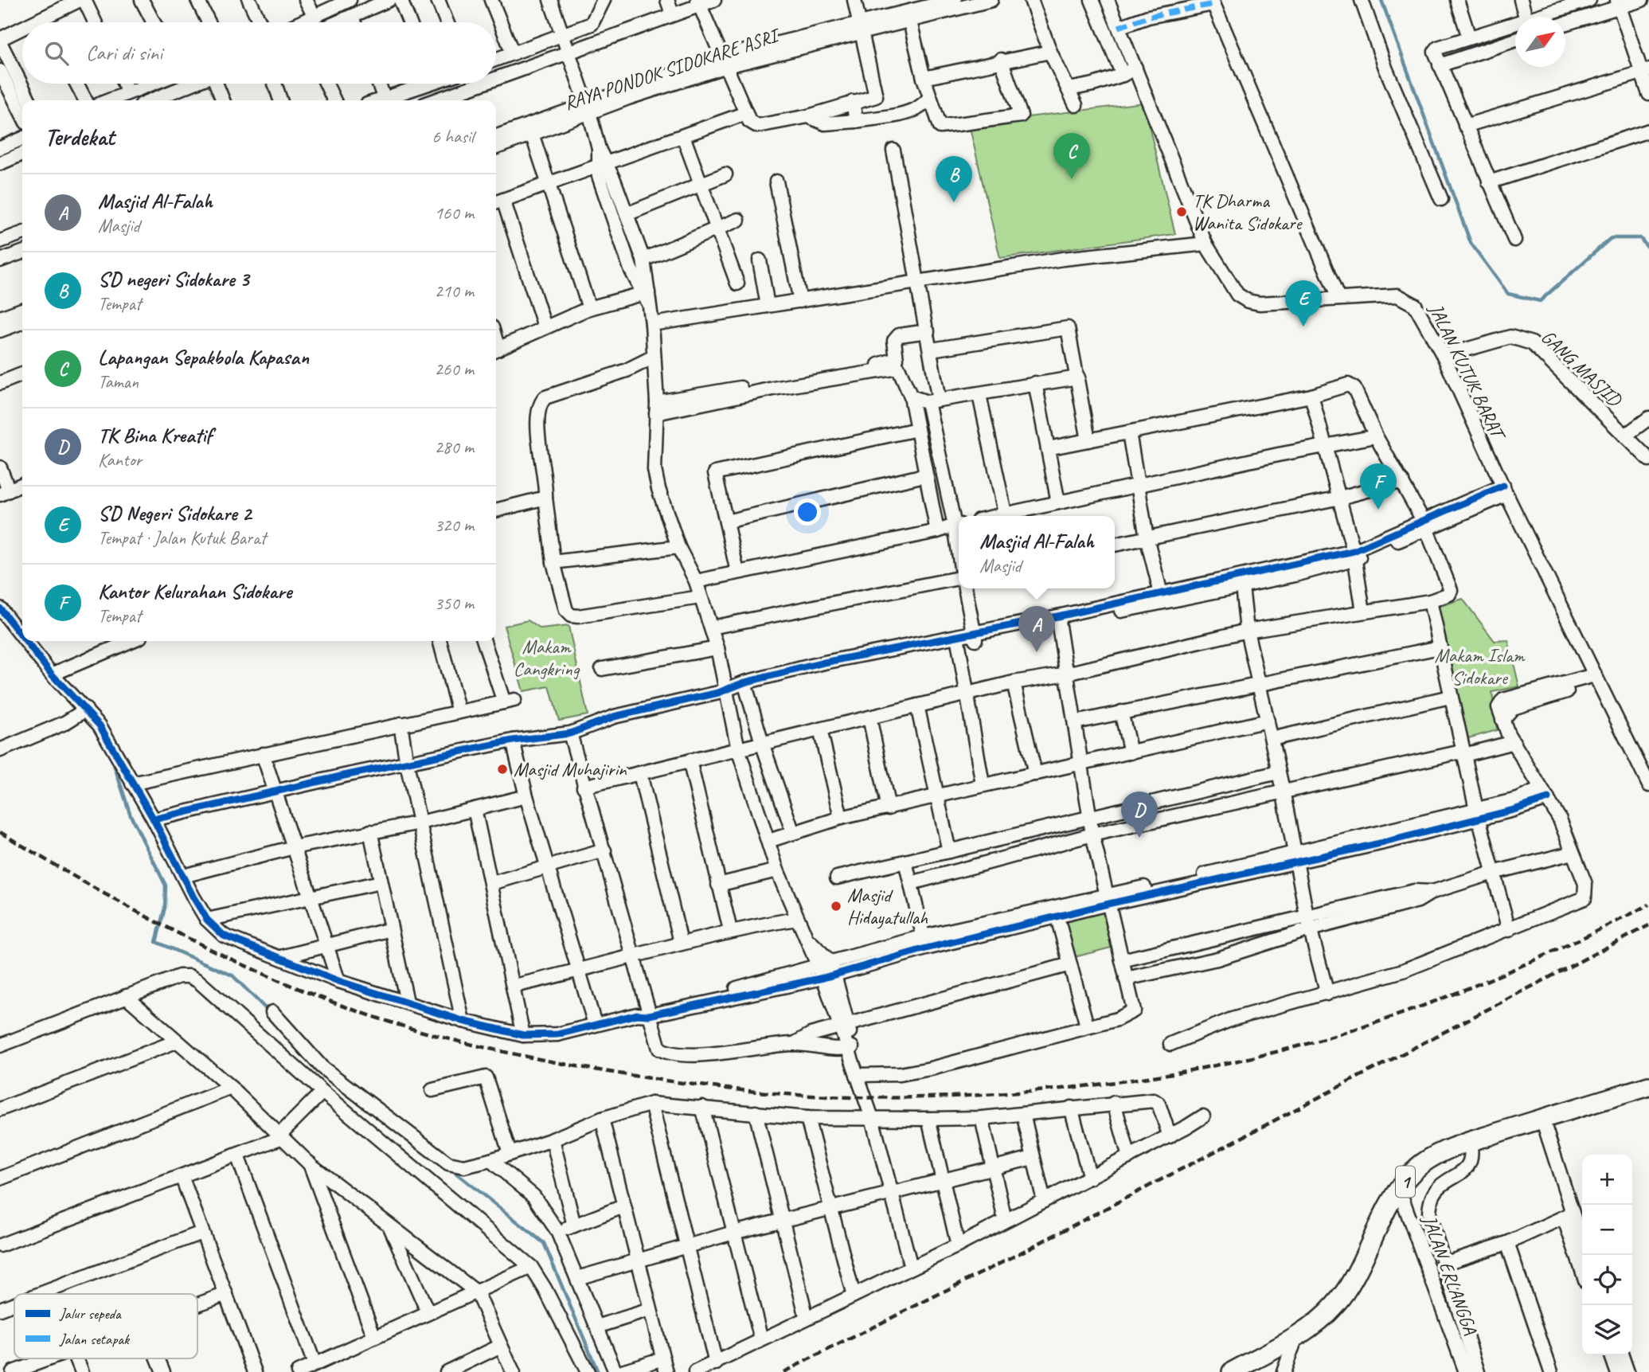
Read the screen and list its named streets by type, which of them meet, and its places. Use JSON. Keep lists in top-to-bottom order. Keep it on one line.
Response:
{"streets":{"highway":["1"],"street":["RAYA PONDOK SIDOKARE ASRI","GANG MASJID","JALAN KUTUK BARAT","JALAN ERLANGGA"]},"crossings":[["GANG MASJID","JALAN KUTUK BARAT"],["1","JALAN ERLANGGA"]],"parks":["Makam Cangkring","Makam Islam Sidokare"],"places":["TK Dharma Wanita Sidokare","Masjid Muhajirin","Masjid Hidayatullah"],"legend":["Jalur sepeda","Jalan setapak"],"north":"top right","page":{"search":"Cari di sini","heading":["Terdekat","6 hasil"],"pins":["C","B","E","F","A","D"],"list":[{"mark":"A","name":"Masjid Al-Falah","note":"Masjid","value":"160 m"},{"mark":"B","name":"SD negeri Sidokare 3","note":"Tempat","value":"210 m"},{"mark":"C","name":"Lapangan Sepakbola Kapasan","note":"Taman","value":"260 m"},{"mark":"D","name":"TK Bina Kreatif","note":"Kantor","value":"280 m"},{"mark":"E","name":"SD Negeri Sidokare 2","note":"Tempat · Jalan Kutuk Barat","value":"320 m"},{"mark":"F","name":"Kantor Kelurahan Sidokare","note":"Tempat","value":"350 m"}],"popup":["Masjid Al-Falah","Masjid"],"map_buttons":["+","−"]}}
